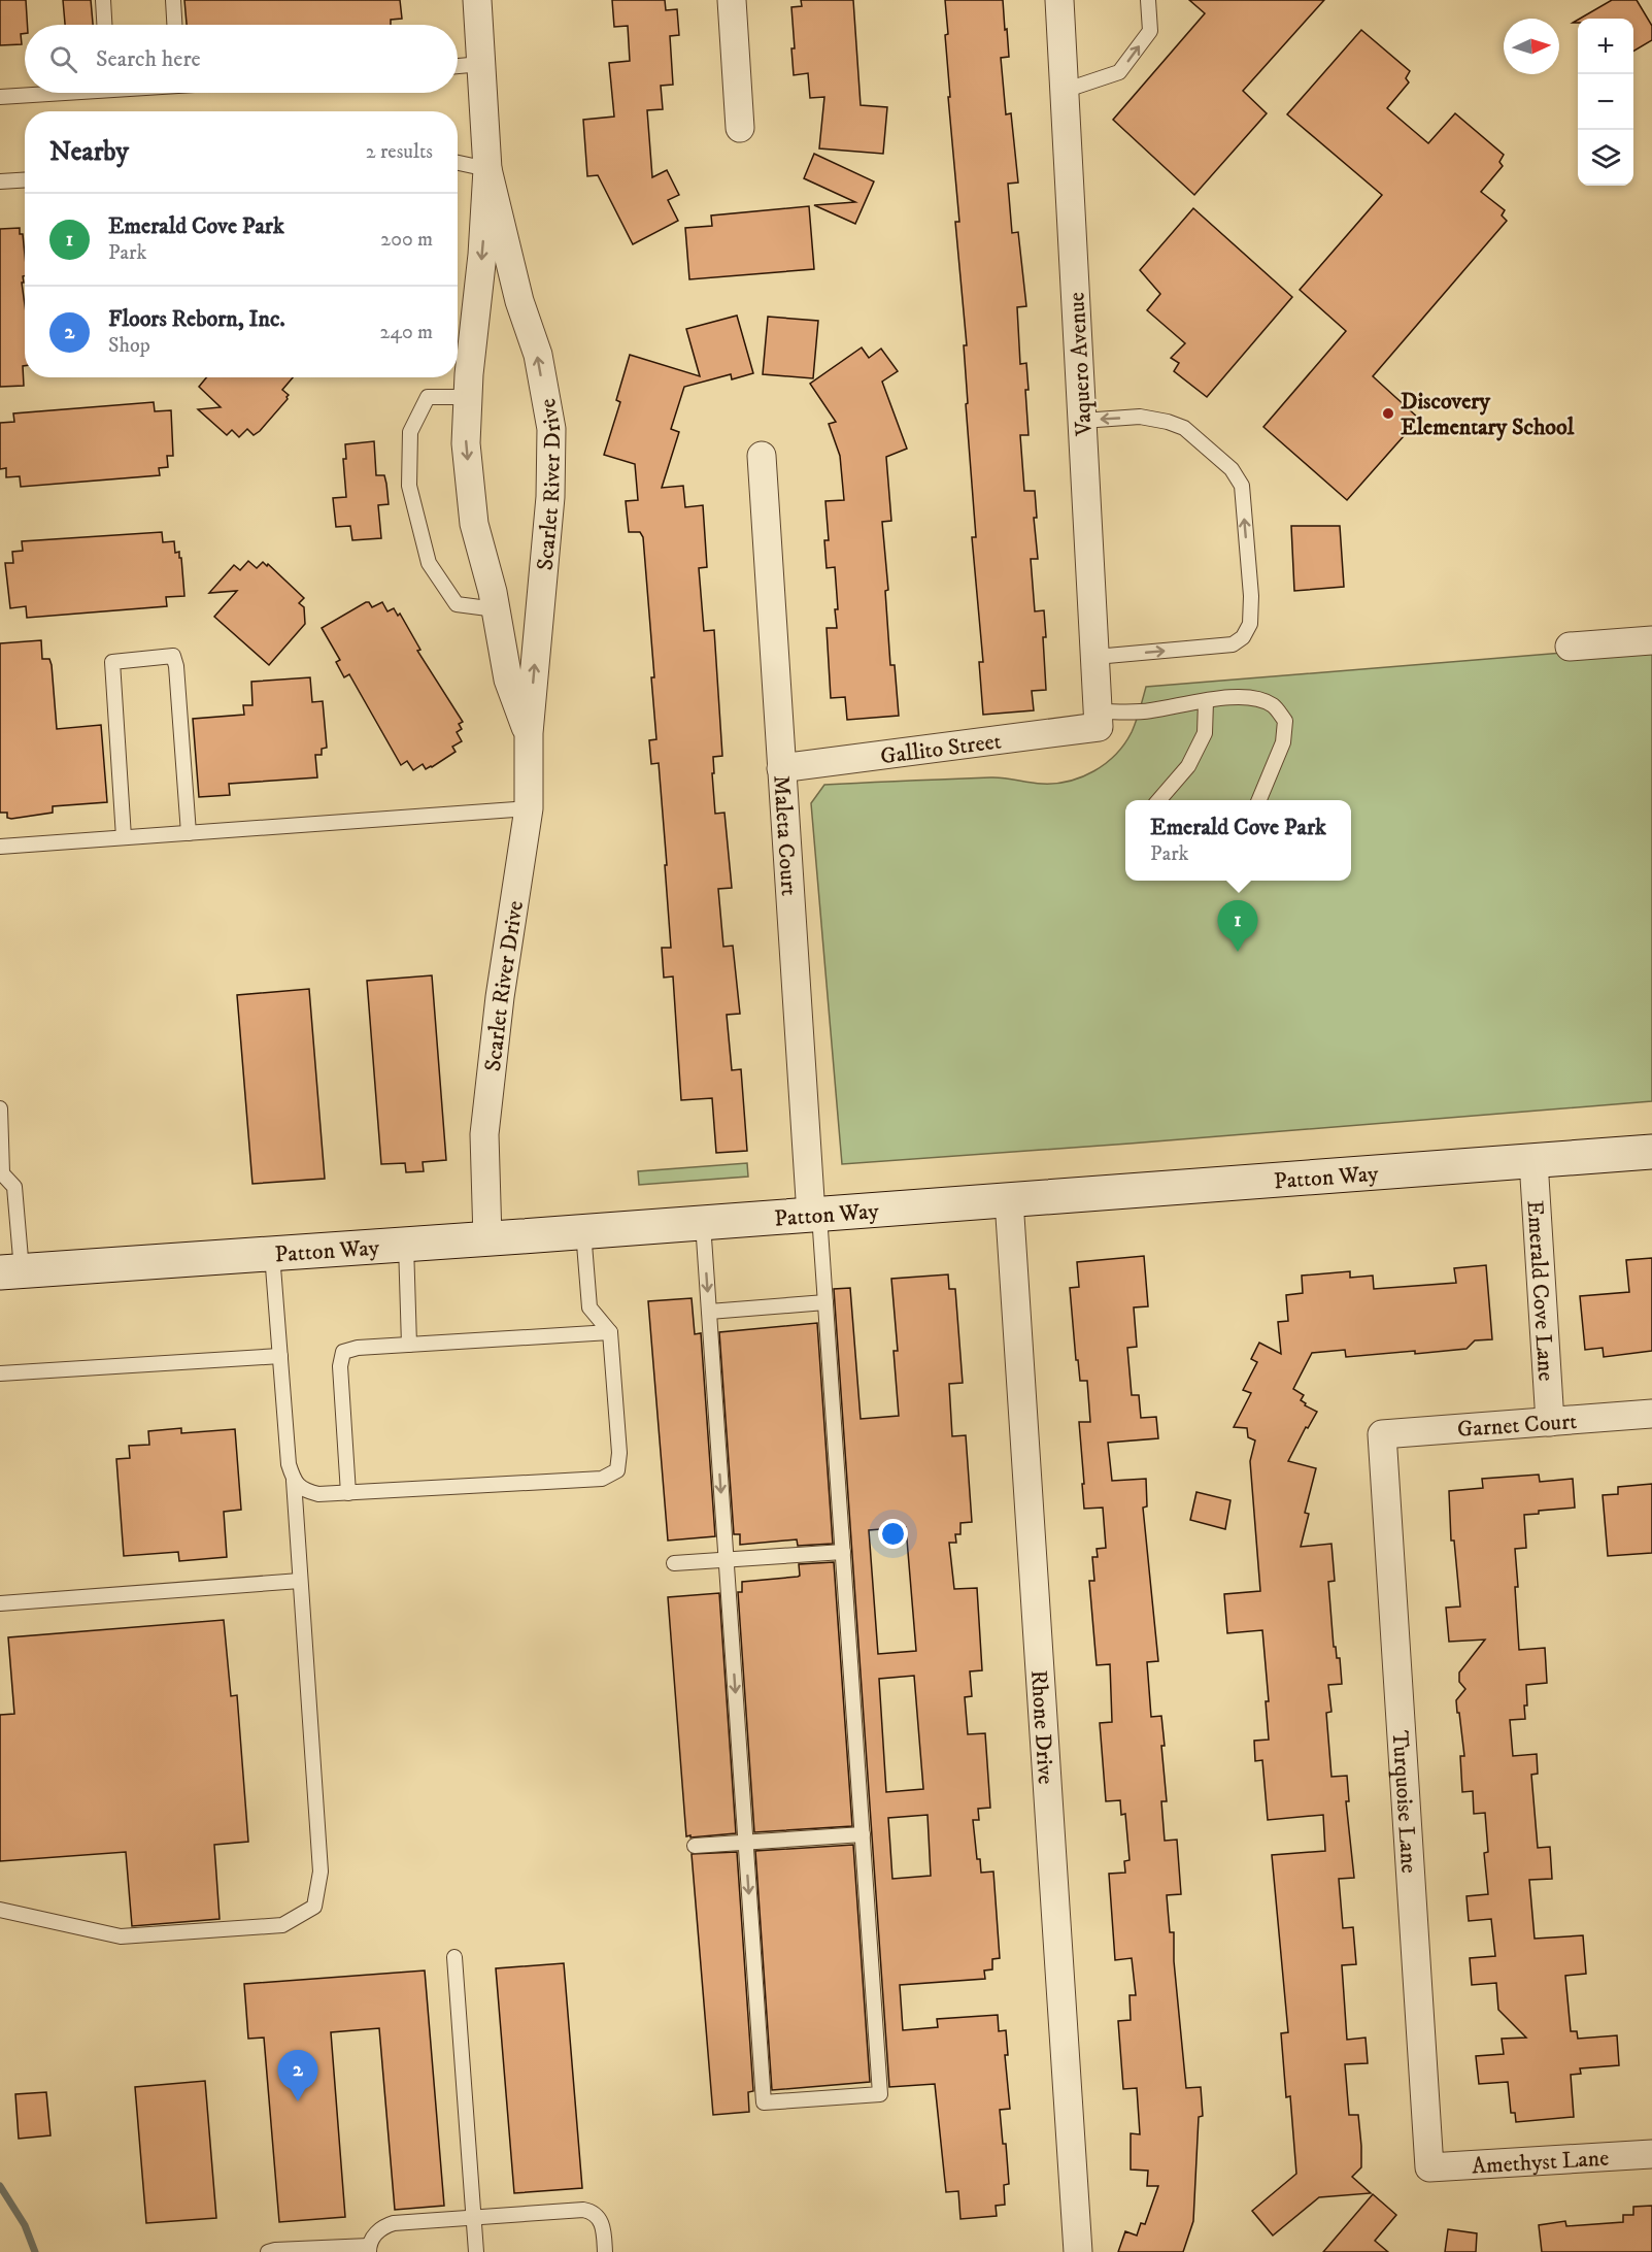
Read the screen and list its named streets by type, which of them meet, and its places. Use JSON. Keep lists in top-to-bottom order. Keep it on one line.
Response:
{"streets":{"street":["Vaquero Avenue","Scarlet River Drive","Gallito Street","Maleta Court","Patton Way","Emerald Cove Lane","Garnet Court","Rhone Drive","Turquoise Lane","Amethyst Lane"]},"crossings":[["Vaquero Avenue","Gallito Street"],["Scarlet River Drive","Patton Way"],["Gallito Street","Maleta Court"],["Maleta Court","Patton Way"],["Patton Way","Emerald Cove Lane"],["Patton Way","Rhone Drive"],["Emerald Cove Lane","Garnet Court"],["Garnet Court","Turquoise Lane"],["Turquoise Lane","Amethyst Lane"]],"places":["Discovery Elementary School"],"north":"right","page":{"map_buttons":["+","−"],"search":"Search here","heading":["Nearby","2 results"],"list":[{"mark":"1","name":"Emerald Cove Park","note":"Park","value":"200 m"},{"mark":"2","name":"Floors Reborn, Inc.","note":"Shop","value":"240 m"}],"popup":["Emerald Cove Park","Park"],"pins":["1","2"]}}
